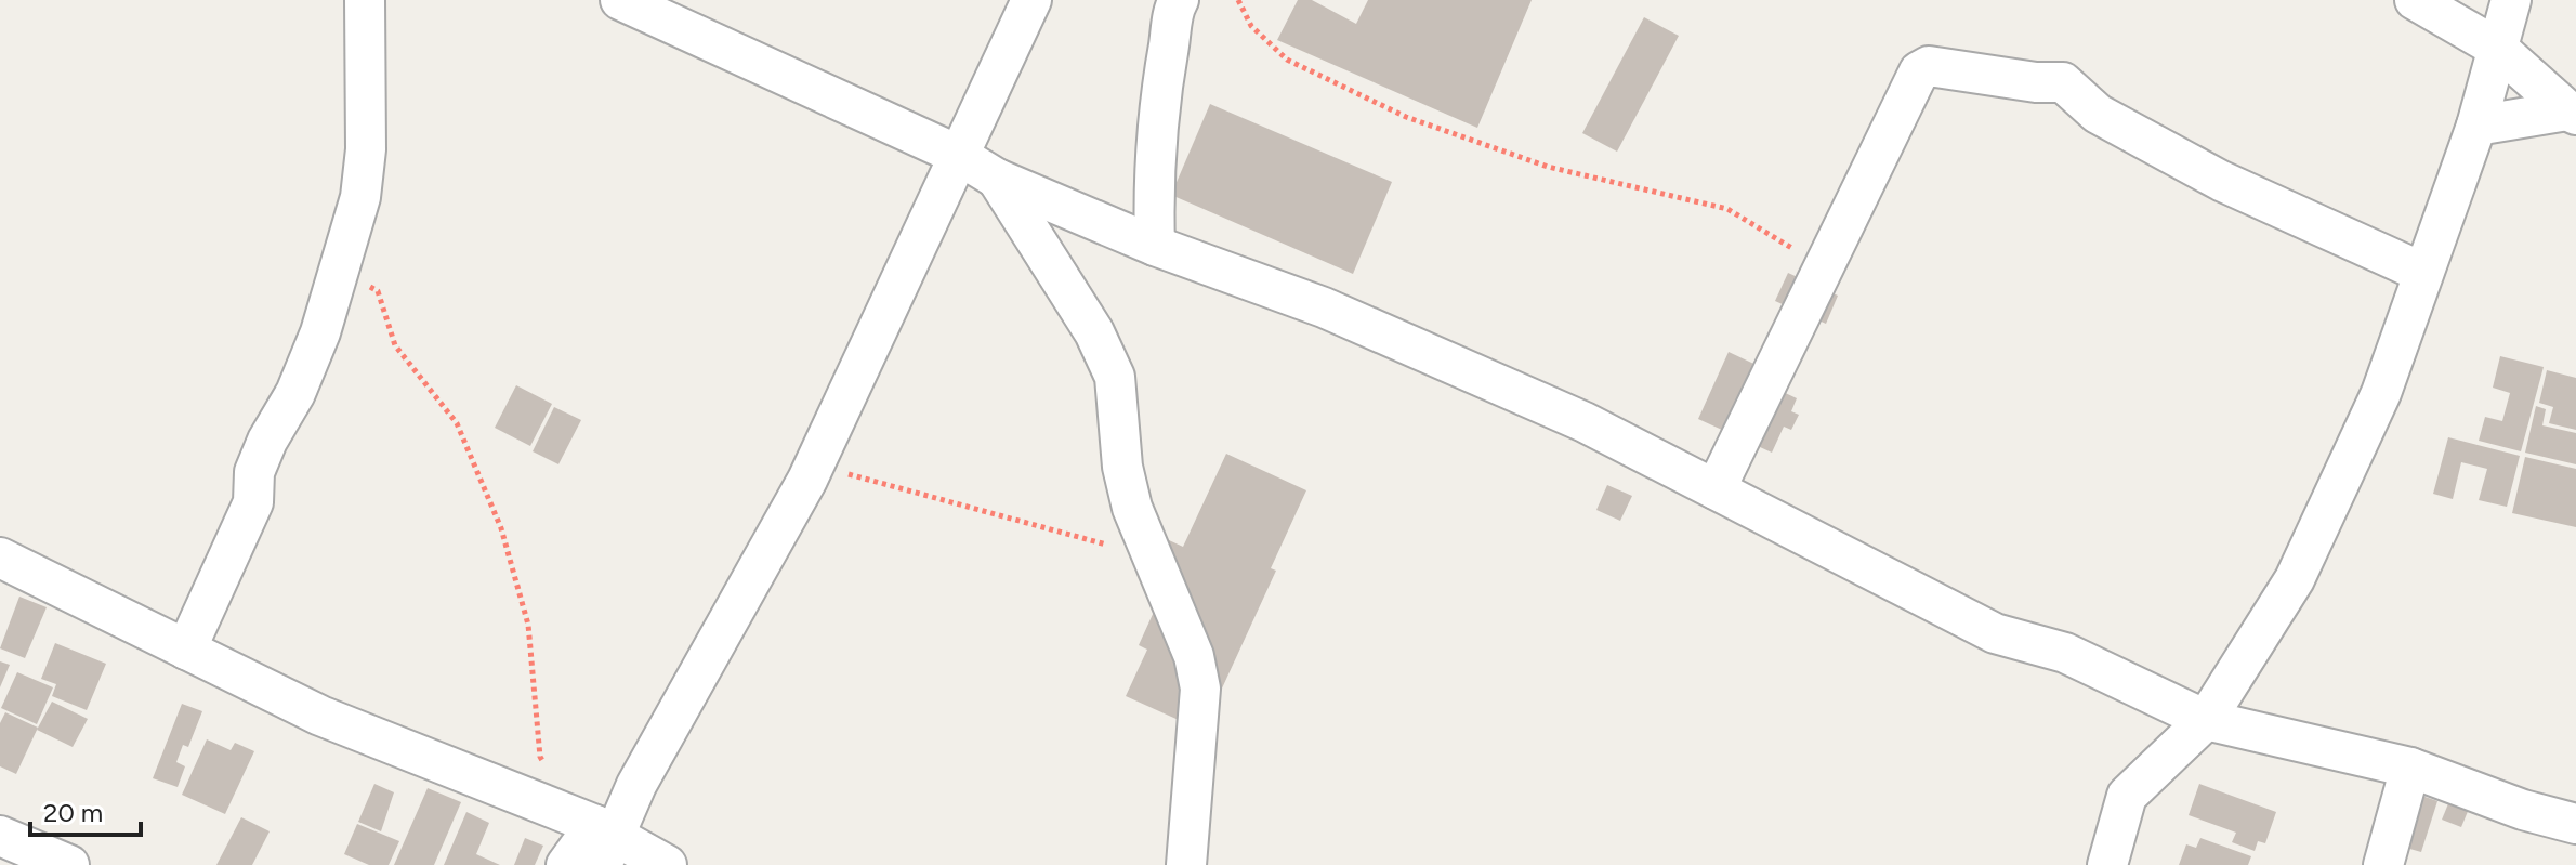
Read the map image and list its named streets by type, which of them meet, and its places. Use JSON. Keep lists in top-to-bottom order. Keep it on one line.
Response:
{"scale_bar":"20 m"}
